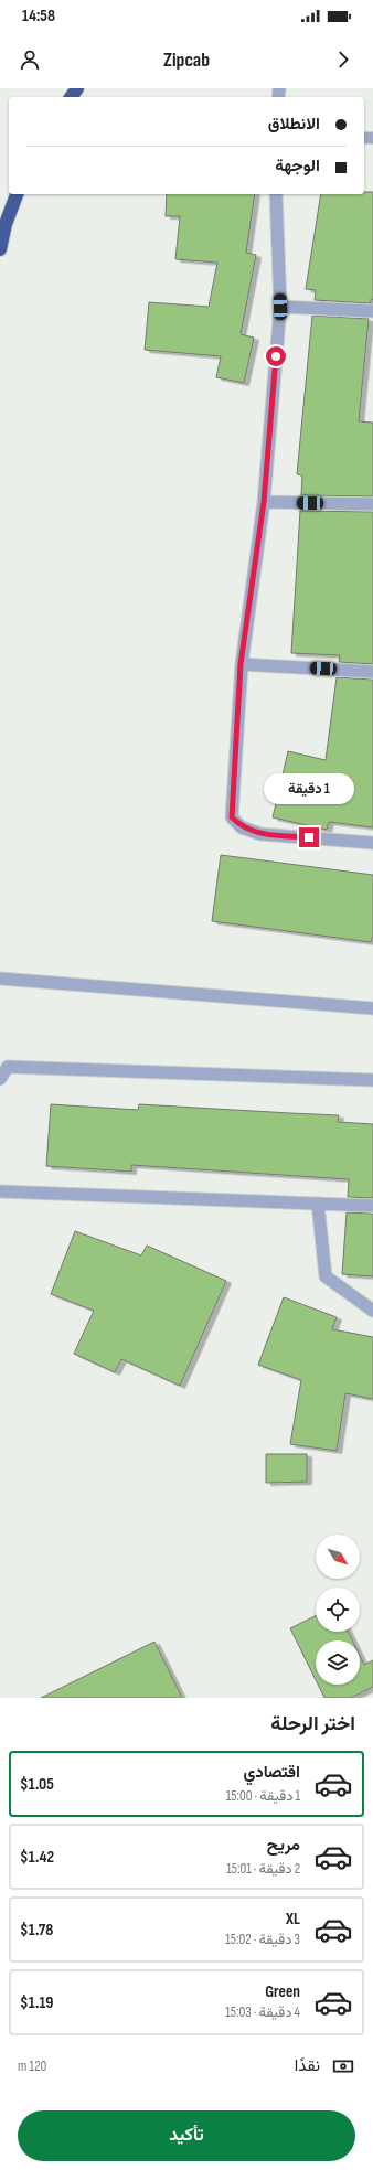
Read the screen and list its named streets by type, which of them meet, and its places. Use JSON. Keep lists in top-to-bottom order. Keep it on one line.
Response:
{"north":"bottom right","page":{"status":"14:58","header":"Zipcab","banner":["الانطلاق","الوجهة"],"bubble":"1 دقيقة","heading":"اختر الرحلة","list":[{"name":"اقتصادي","note":"1 دقيقة · 15:00","value":"$1.05"},{"name":"مريح","note":"2 دقيقة · 15:01","value":"$1.42"},{"name":"XL","note":"3 دقيقة · 15:02","value":"$1.78"},{"name":"Green","note":"4 دقيقة · 15:03","value":"$1.19"}],"pay":["نقدًا","120 m"],"buttons":"تأكيد"}}
